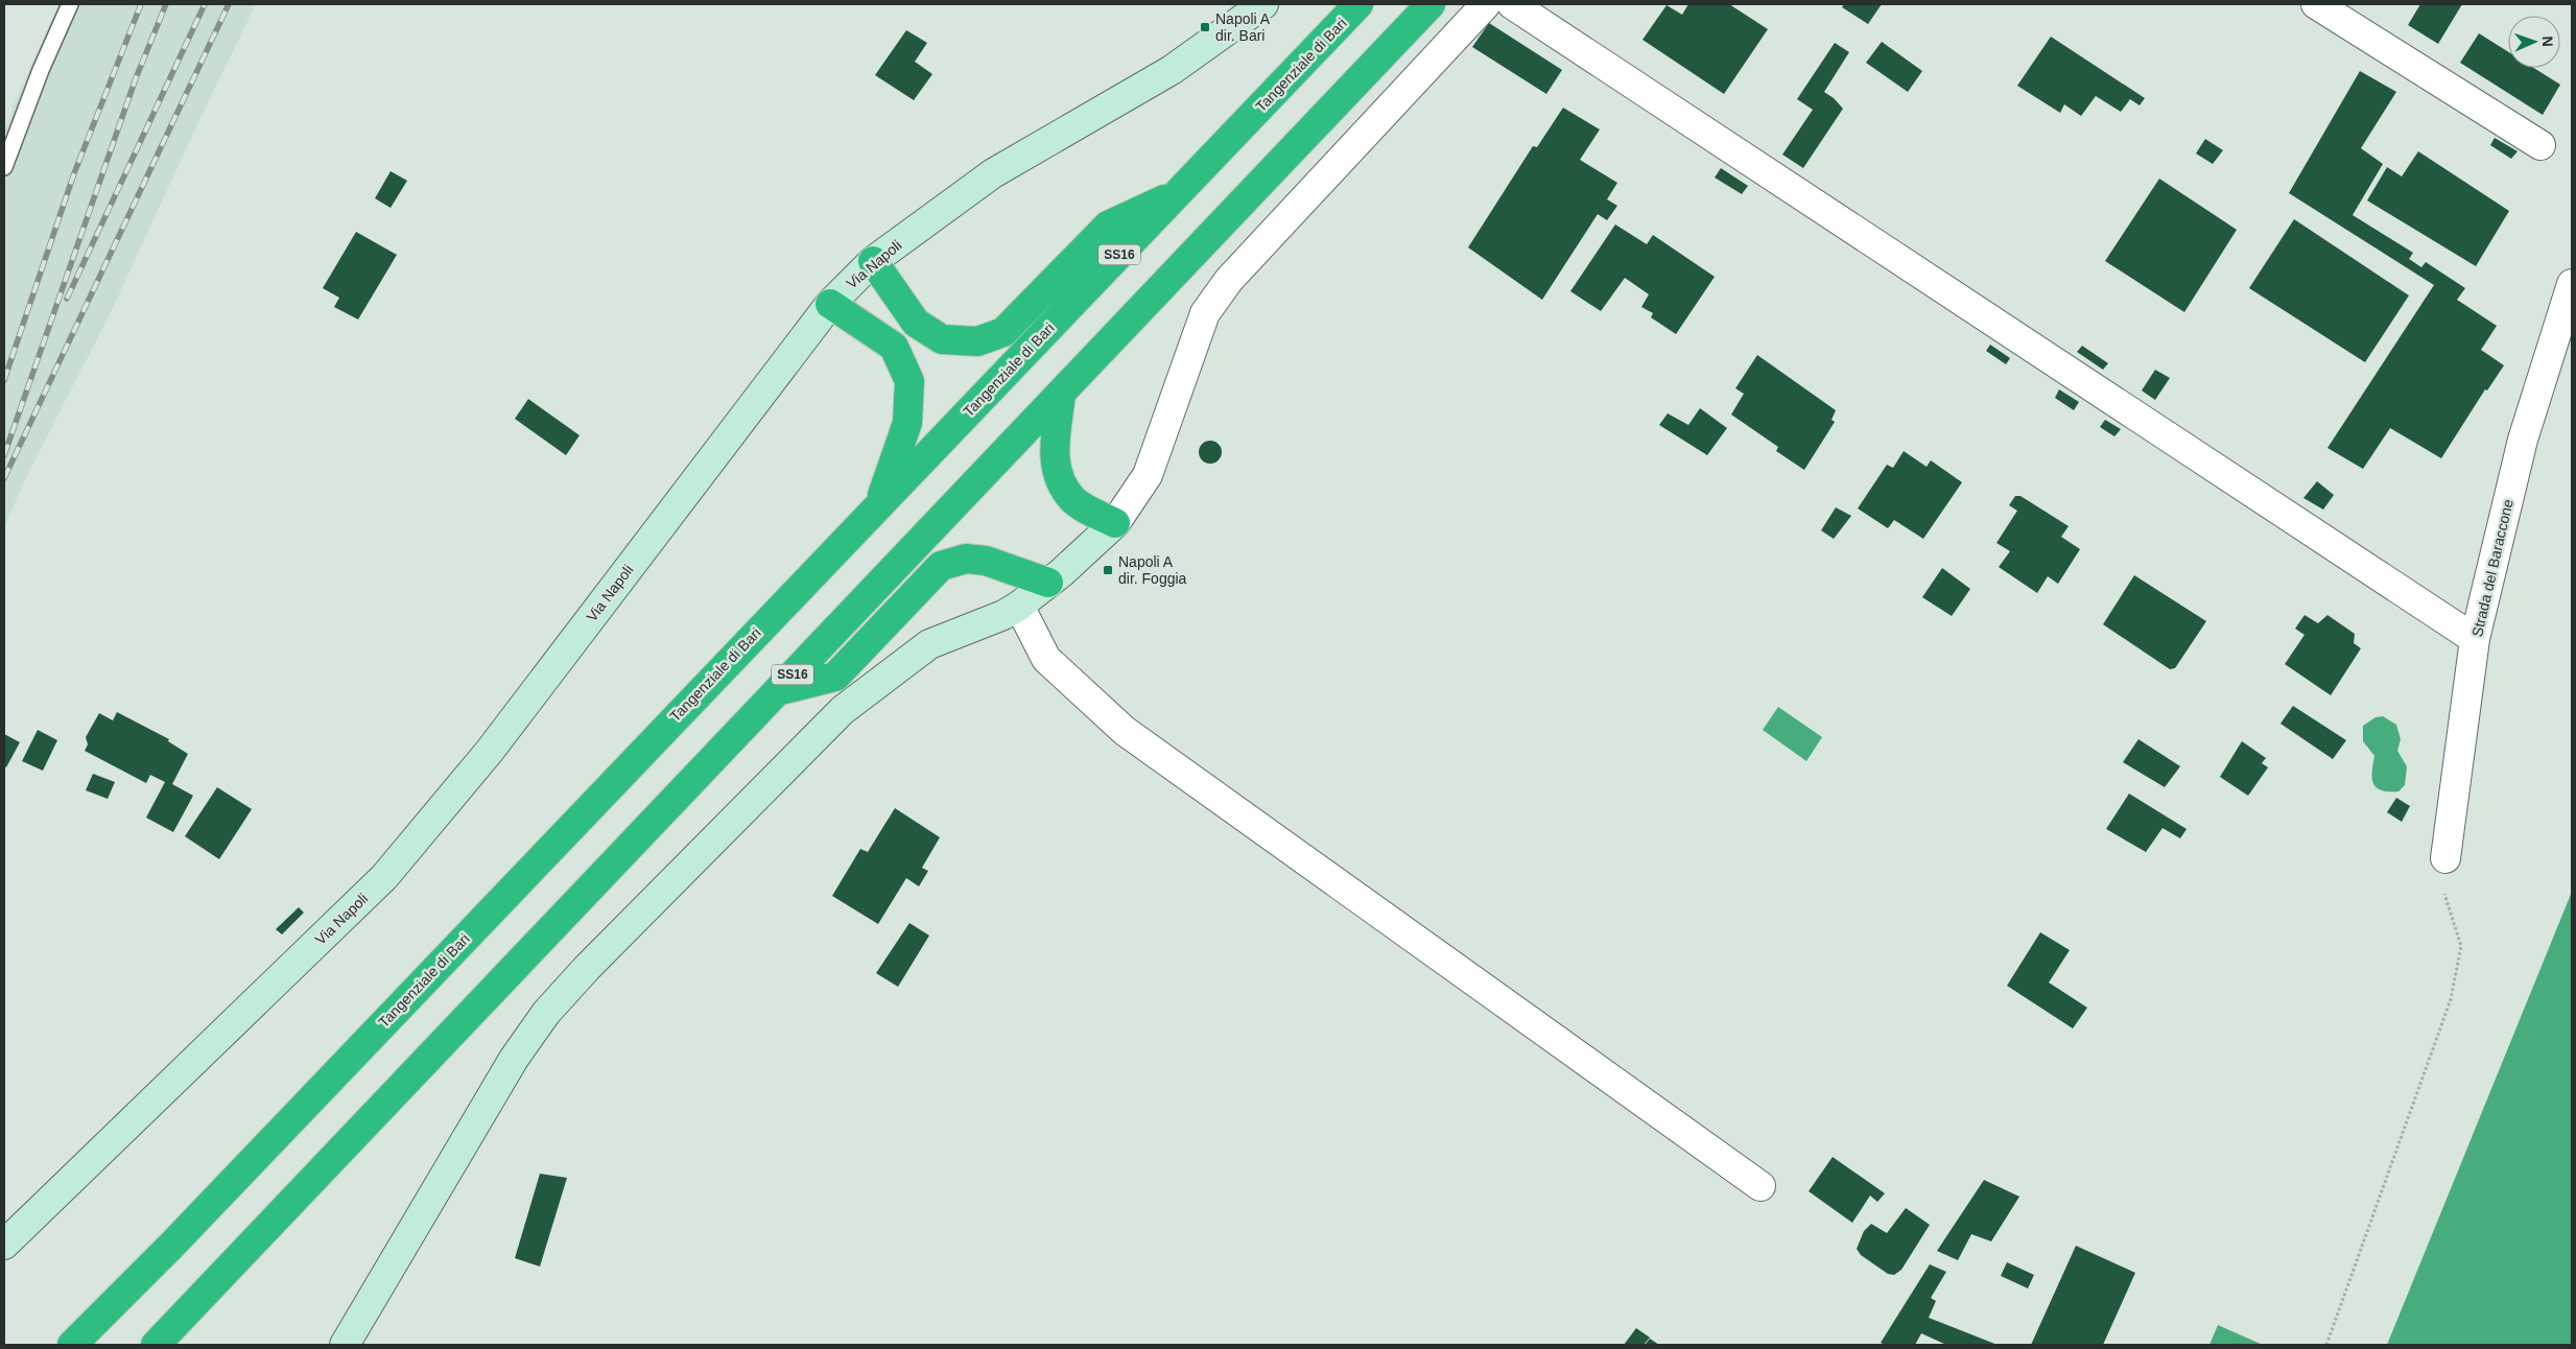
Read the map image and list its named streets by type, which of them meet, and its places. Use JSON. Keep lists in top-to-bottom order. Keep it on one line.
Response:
{"streets":{"highway":["Tangenziale di Bari","SS16"],"street":["Via Napoli","Strada del Baraccone"]},"places":{"transit":["Napoli A dir. Bari","Napoli A dir. Foggia"]},"north":"right"}
